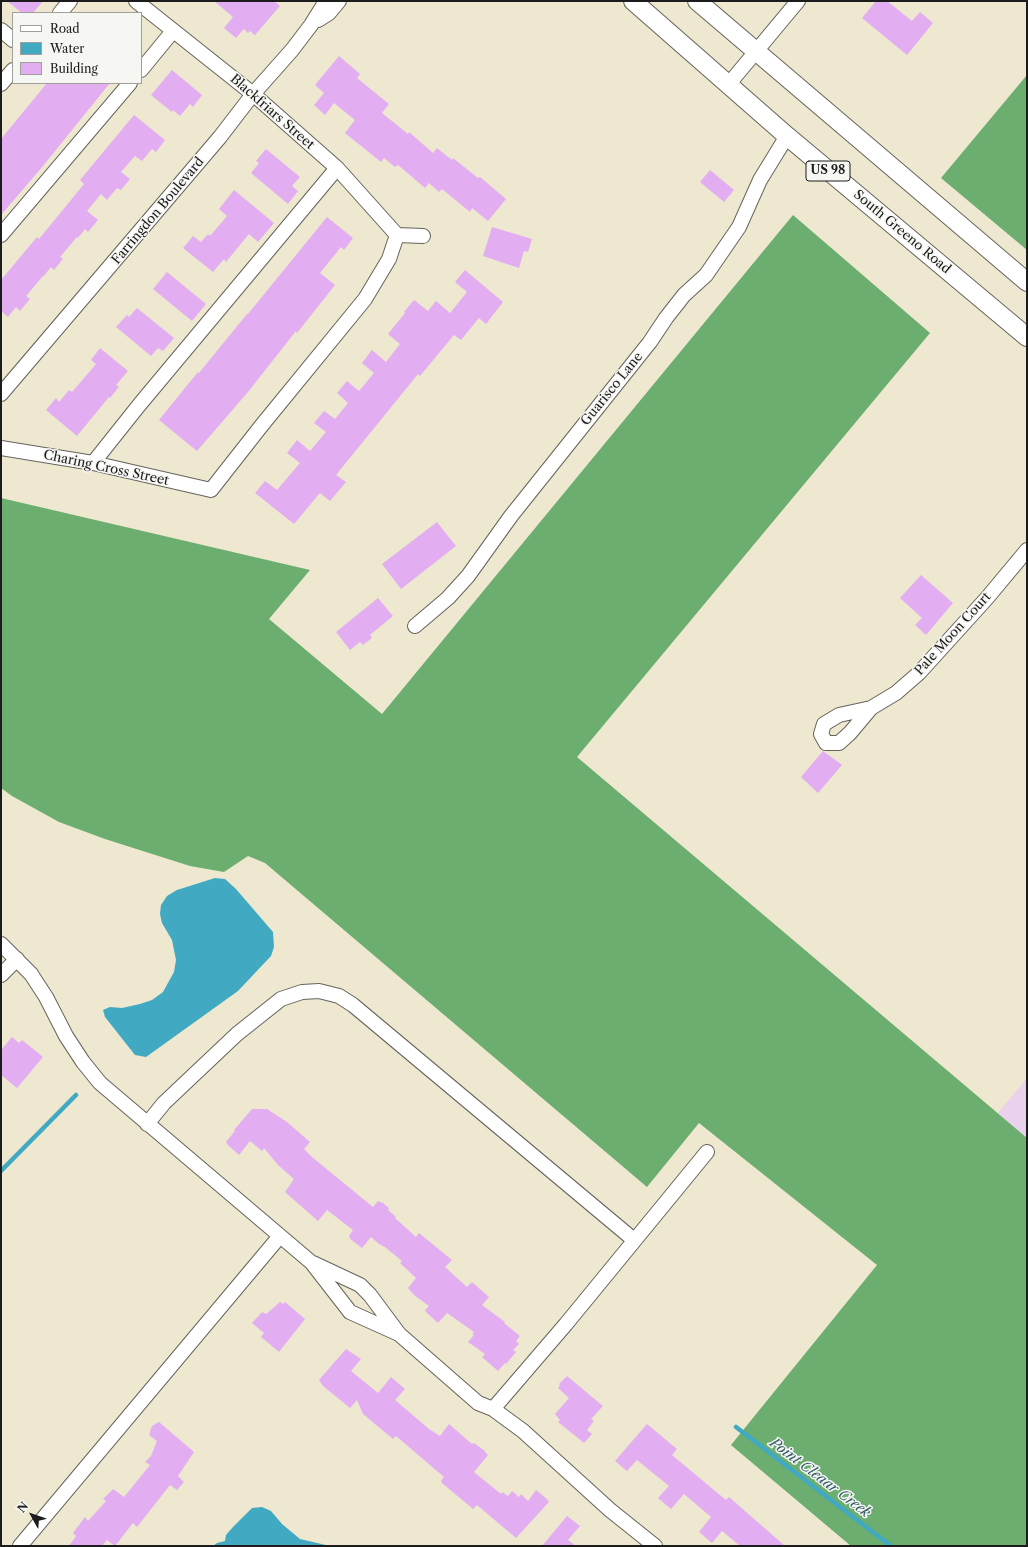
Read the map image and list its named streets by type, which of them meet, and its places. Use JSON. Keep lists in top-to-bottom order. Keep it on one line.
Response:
{"streets":{"main road":["US 98","South Greeno Road"],"street":["Blackfriars Street","Farringdon Boulevard","Guarisco Lane","Charing Cross Street","Pale Moon Court"]},"crossings":[["Blackfriars Street","Farringdon Boulevard"],["Blackfriars Street","Charing Cross Street"],["South Greeno Road","Guarisco Lane"]],"water":["Point Cleaar Creek"],"legend":["Road","Water","Building"],"north":"top left"}
